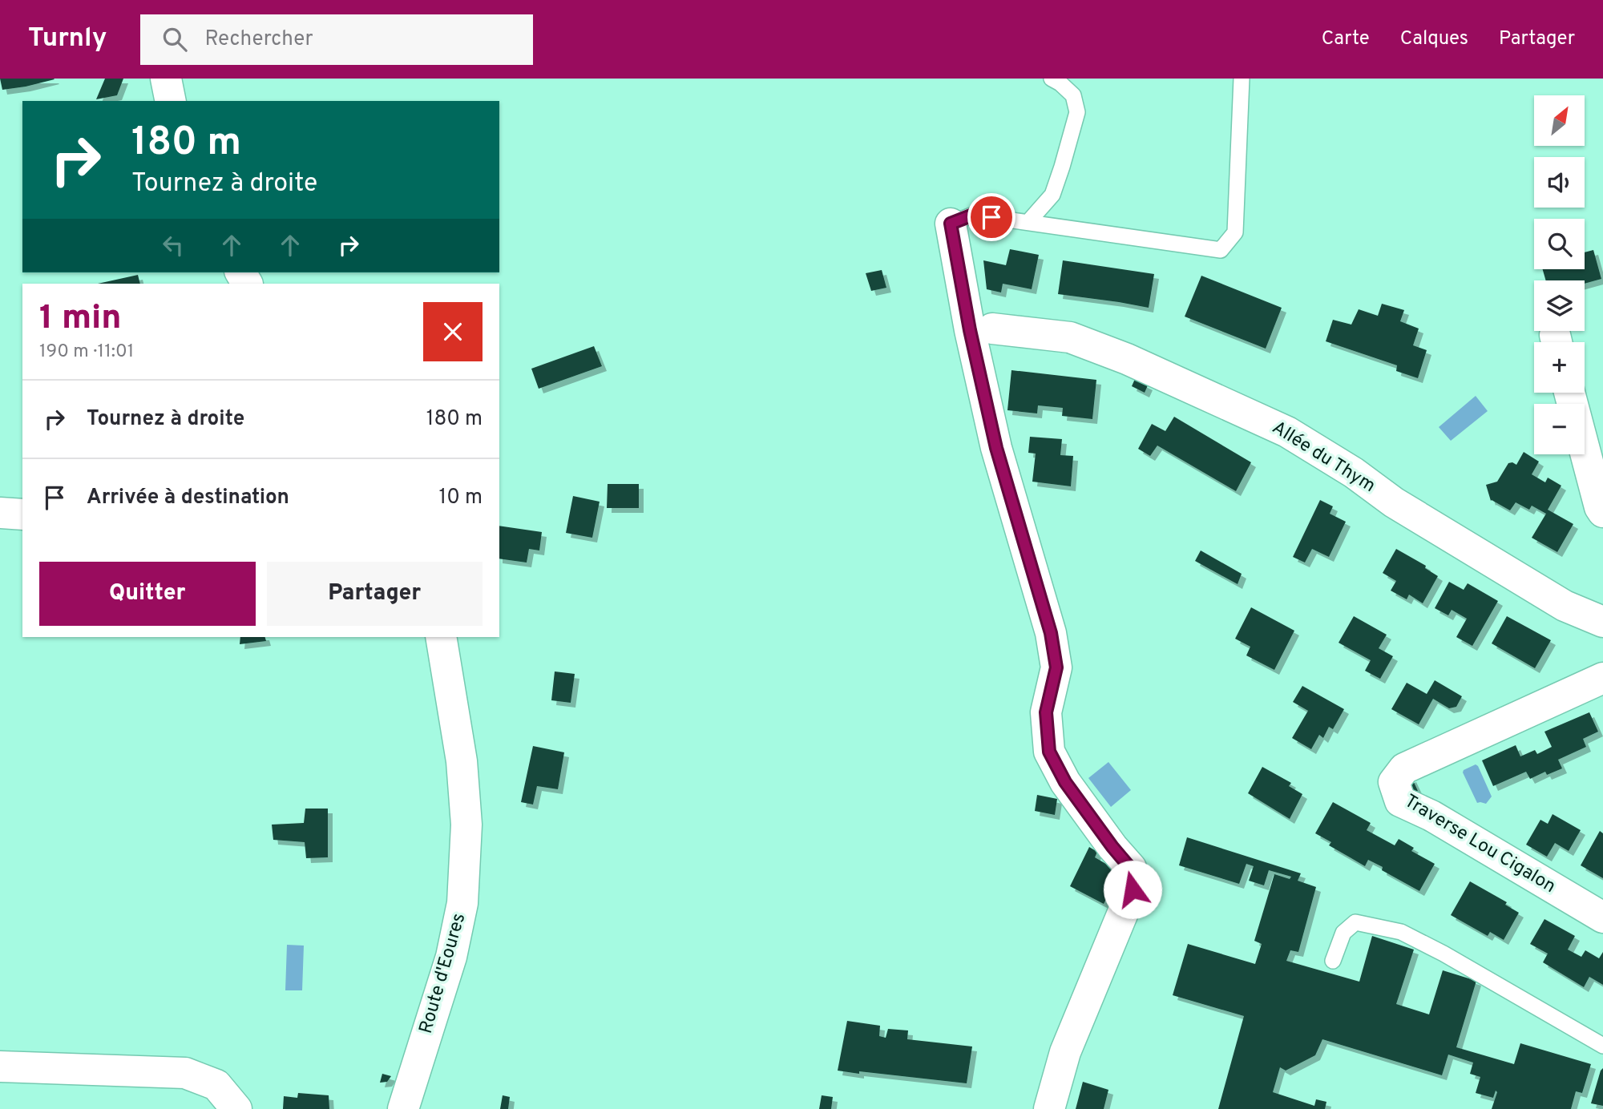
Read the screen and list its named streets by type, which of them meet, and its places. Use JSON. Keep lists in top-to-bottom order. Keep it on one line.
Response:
{"streets":{"street":["Allée du Thym","Traverse Lou Cigalon","Route d'Eoures"]},"north":"top right","page":{"header":"Turnly","search":"Rechercher","nav":["Carte","Calques","Partager"],"map_buttons":["+","−"],"turn":["180 m","Tournez à droite"],"heading":["1 min","190 m · 11:01"],"list":[{"name":"Tournez à droite","value":"180 m"},{"name":"Arrivée à destination","value":"10 m"}],"buttons":["Quitter","Partager"]}}
